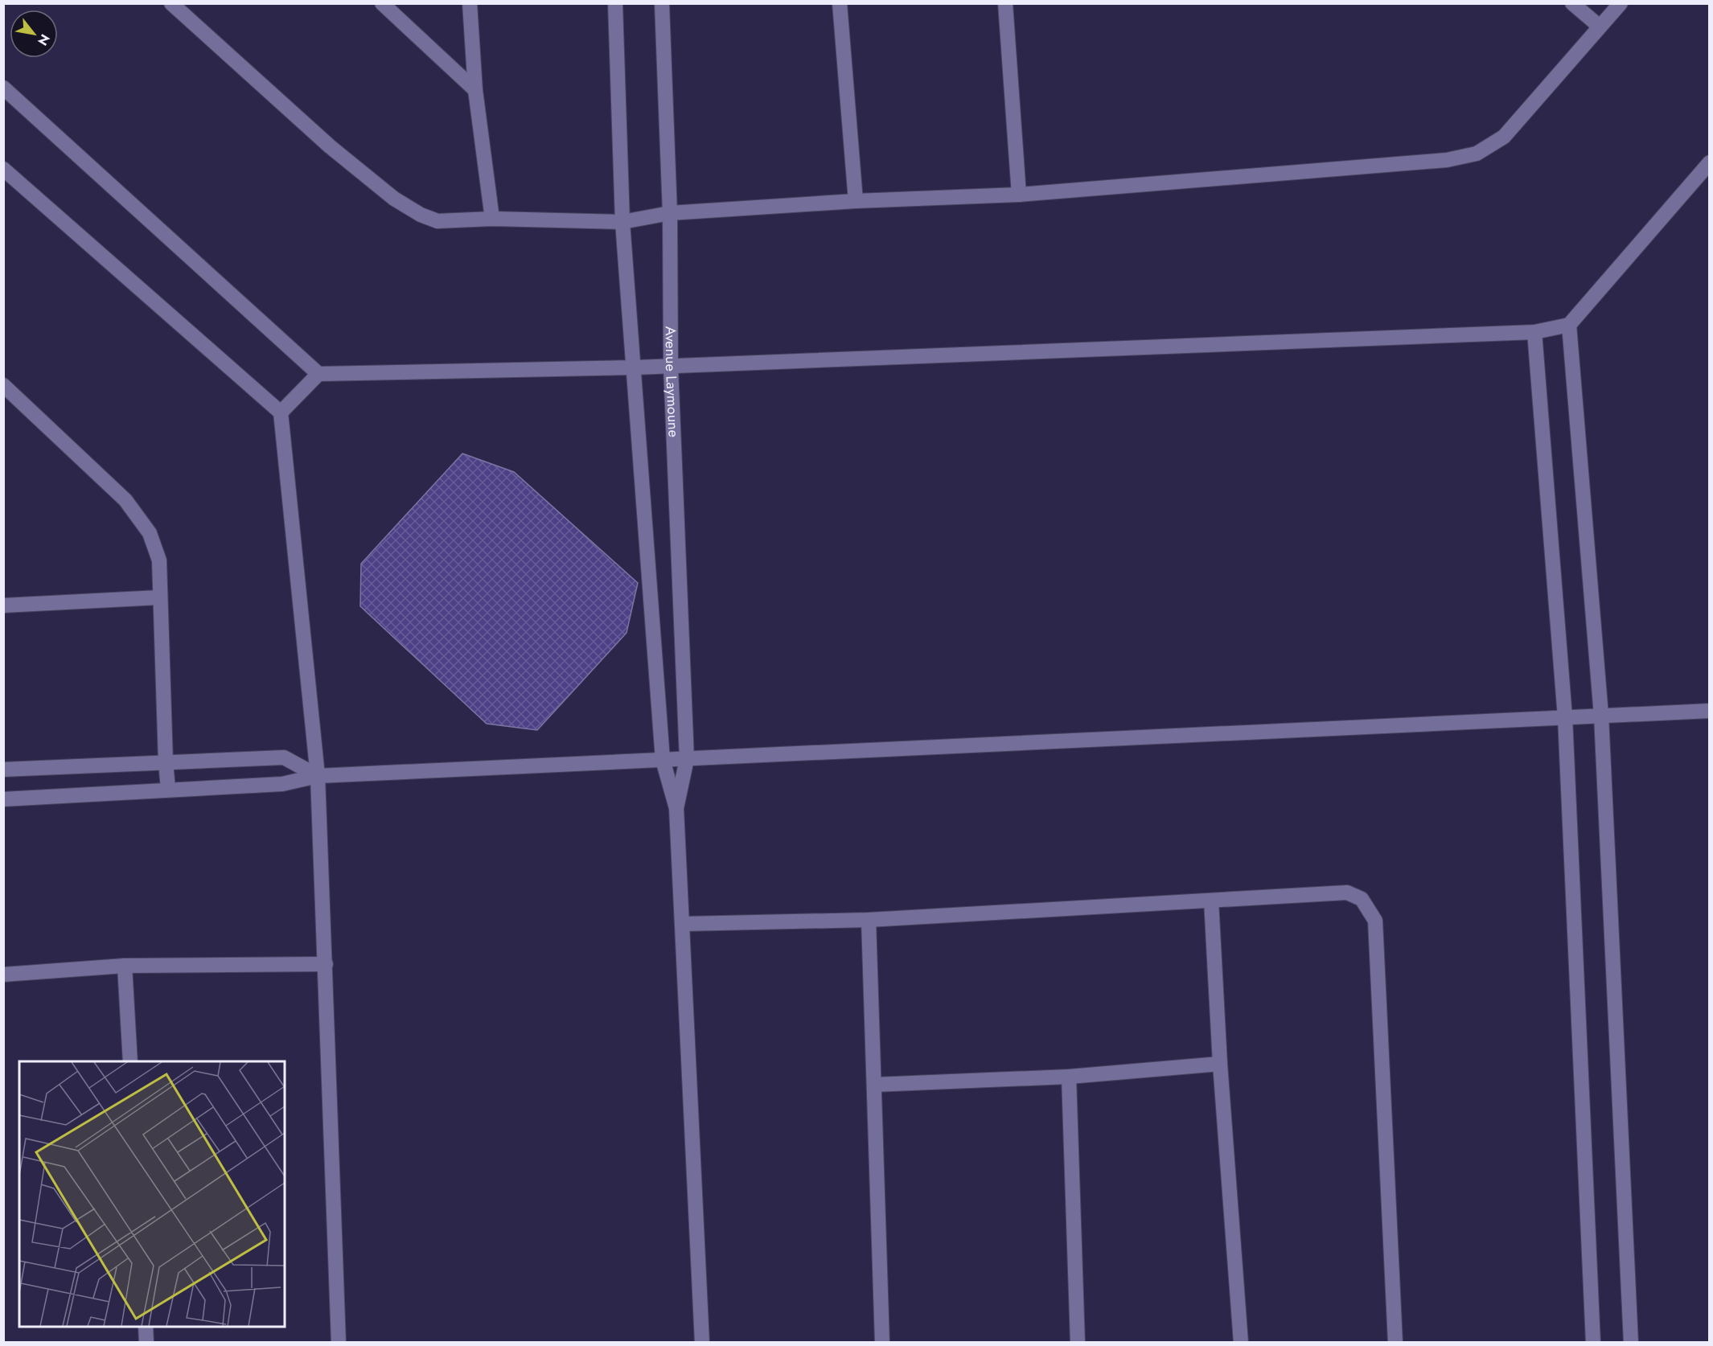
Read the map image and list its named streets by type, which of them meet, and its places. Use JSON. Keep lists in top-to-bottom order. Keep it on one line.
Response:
{"streets":{"street":["Avenue Laymoune"]},"north":"bottom right"}
